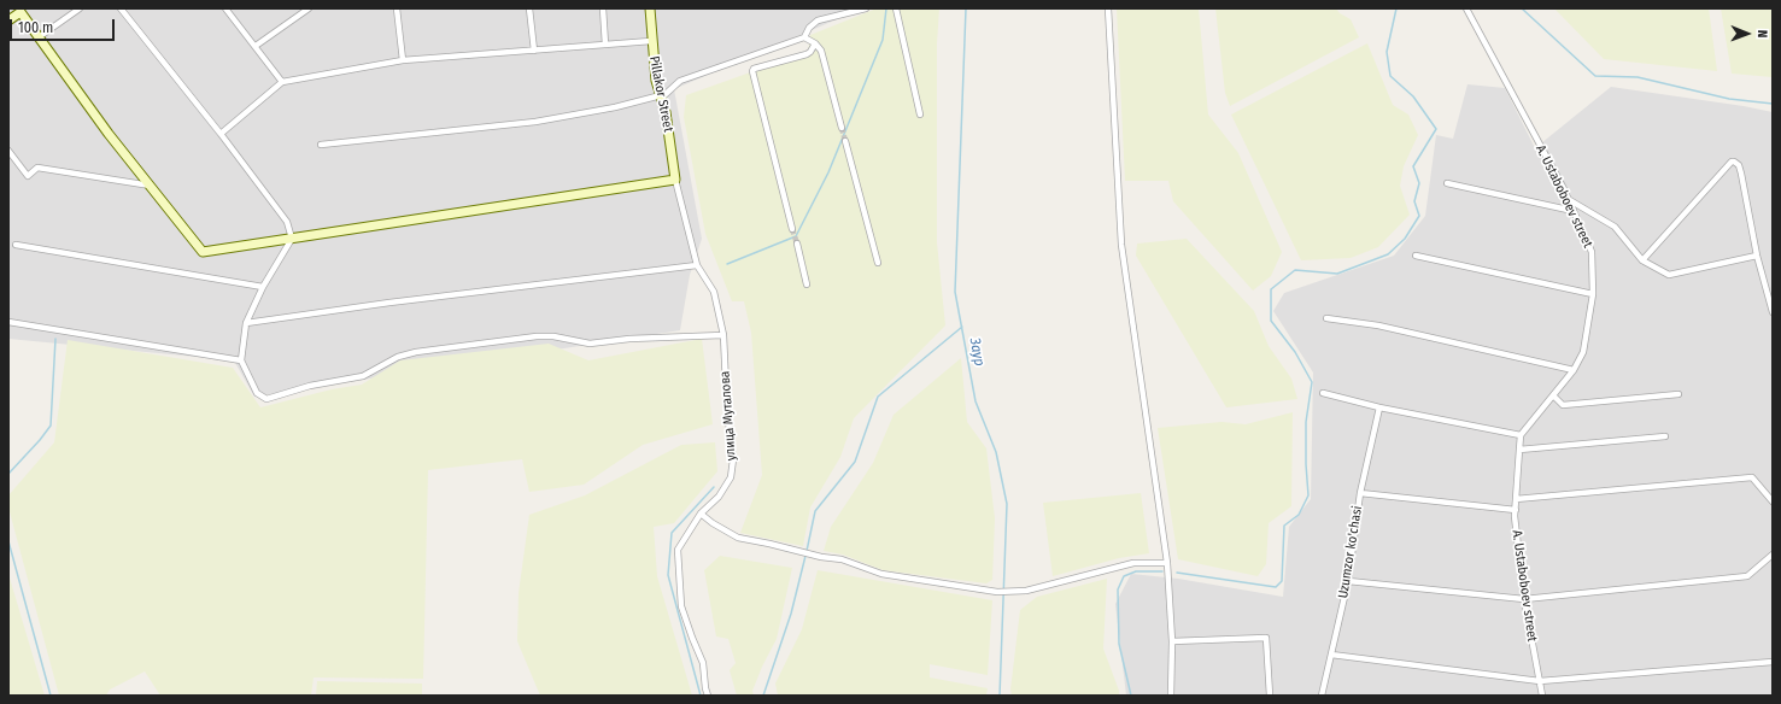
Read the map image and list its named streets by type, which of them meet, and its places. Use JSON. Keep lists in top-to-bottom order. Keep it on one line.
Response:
{"streets":{"street":["Pillakor Street","A. Ustaboboev street","улица Муталова","Uzumzor ko'chasi"]},"crossings":[["Pillakor Street","улица Муталова"]],"water":["Заур"],"scale_bar":"100 m","north":"right"}
